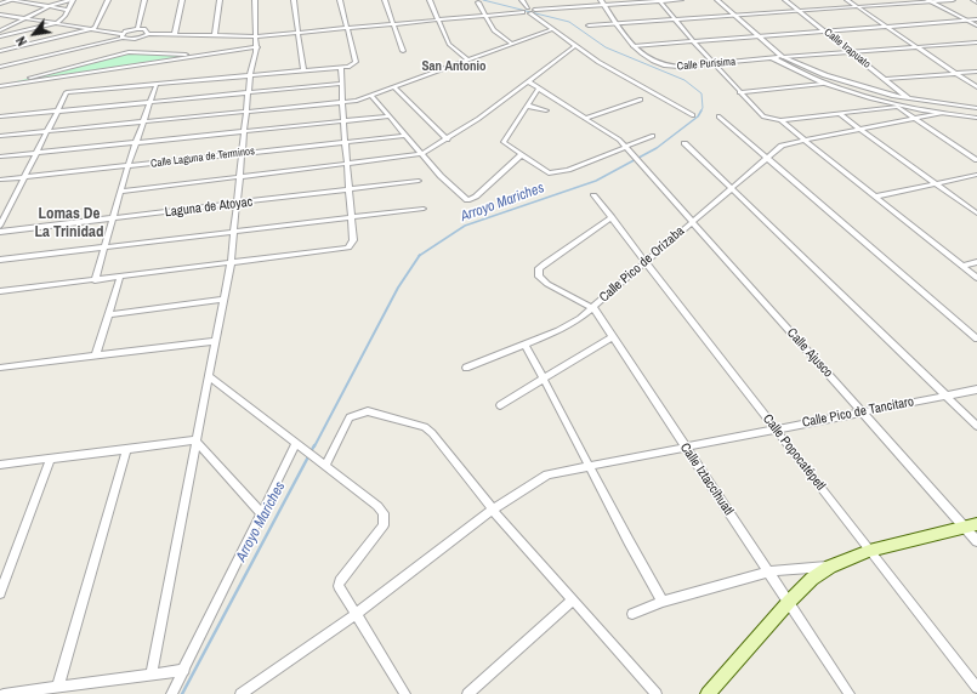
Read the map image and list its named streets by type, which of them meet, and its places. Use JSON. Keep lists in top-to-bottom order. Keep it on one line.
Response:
{"streets":{"street":["Calle Irapuato","Calle Purísima","Calle Laguna de Terminos","Laguna de Atoyac","Calle Pico de Orizaba","Calle Ajusco","Calle Pico de Tancitaro","Calle Popocatépetl","Calle Iztaccíhuatl"]},"crossings":[["Calle Pico de Orizaba","Calle Ajusco"],["Calle Pico de Orizaba","Calle Popocatépetl"],["Calle Pico de Orizaba","Calle Iztaccíhuatl"],["Calle Ajusco","Calle Pico de Tancitaro"],["Calle Pico de Tancitaro","Calle Popocatépetl"],["Calle Pico de Tancitaro","Calle Iztaccíhuatl"],["Calle Popocatépetl","Calle Iztaccíhuatl"]],"districts":["San Antonio","Lomas De La Trinidad"],"water":["Arroyo Mariches"],"north":"bottom left"}
